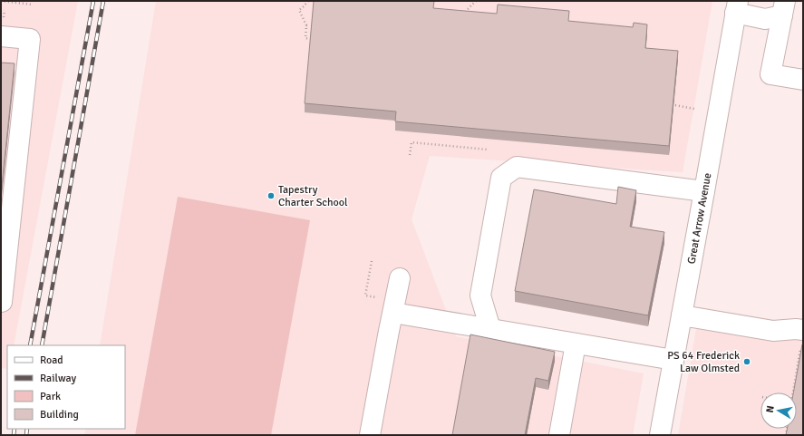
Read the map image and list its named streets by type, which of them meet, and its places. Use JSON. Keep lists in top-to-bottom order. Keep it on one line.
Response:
{"streets":{"street":["Great Arrow Avenue"]},"places":["Tapestry Charter School","PS 64 Frederick Law Olmsted"],"legend":["Road","Railway","Park","Building"],"north":"left"}
